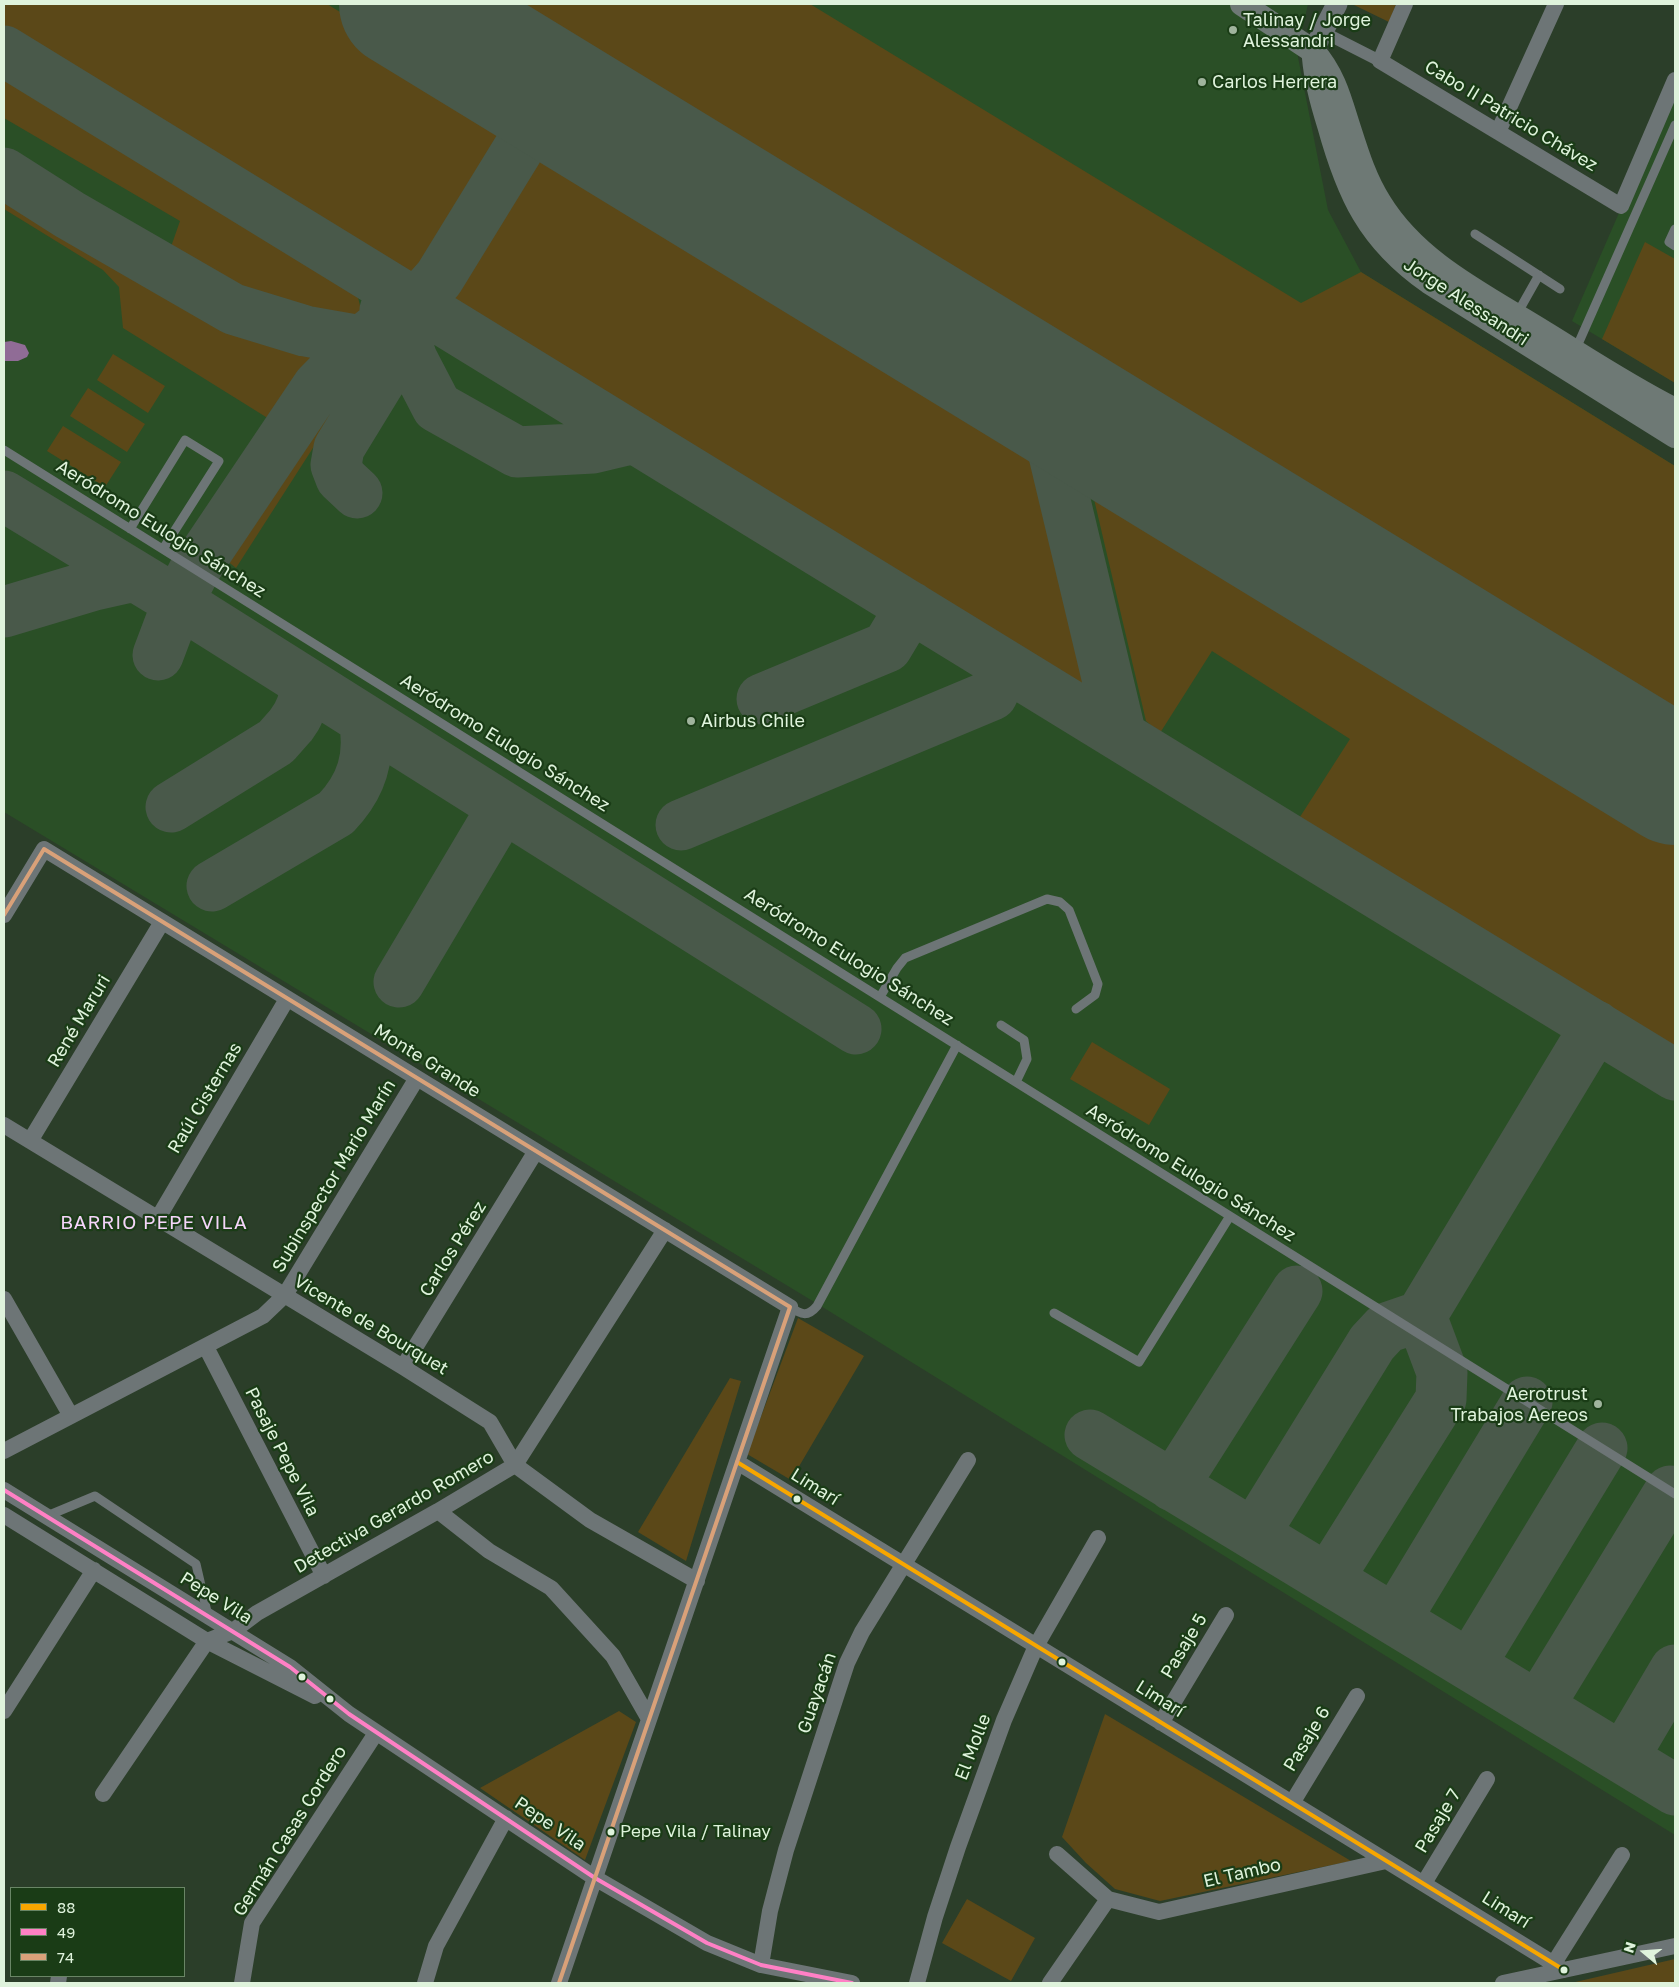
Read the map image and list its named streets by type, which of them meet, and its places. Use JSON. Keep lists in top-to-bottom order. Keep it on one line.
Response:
{"streets":{"main road":["Jorge Alessandri"],"street":["Cabo II Patricio Chávez","René Maruri","Monte Grande","Raúl Cisternas","Subinspector Mario Marín","Carlos Pérez","Vicente de Bourquet","Pasaje Pepe Vila","Limarí","Detectiva Gerardo Romero","Pepe Vila","Pasaje 5","Guayacán","Pasaje 6","El Molle","Pasaje 7","Germán Casas Cordero","El Tambo"],"lane":["Aeródromo Eulogio Sánchez"]},"crossings":[["René Maruri","Monte Grande"],["René Maruri","Vicente de Bourquet"],["Monte Grande","Raúl Cisternas"],["Monte Grande","Subinspector Mario Marín"],["Monte Grande","Carlos Pérez"],["Monte Grande","Detectiva Gerardo Romero"],["Raúl Cisternas","Vicente de Bourquet"],["Subinspector Mario Marín","Vicente de Bourquet"],["Carlos Pérez","Vicente de Bourquet"],["Vicente de Bourquet","Detectiva Gerardo Romero"],["Pasaje Pepe Vila","Detectiva Gerardo Romero"],["Limarí","Pasaje 5"],["Limarí","Guayacán"],["Limarí","Pasaje 6"],["Limarí","El Molle"],["Limarí","Pasaje 7"],["Limarí","El Tambo"],["Detectiva Gerardo Romero","Pepe Vila"],["Pepe Vila","Guayacán"],["Pepe Vila","Germán Casas Cordero"]],"districts":["BARRIO PEPE VILA"],"places":["Talinay / Jorge Alessandri","Carlos Herrera","Airbus Chile","Aerotrust Trabajos Aereos","Pepe Vila / Talinay"],"lines":["transit line 74","transit line 88","transit line 49"],"legend":["88","49","74"],"north":"left"}
